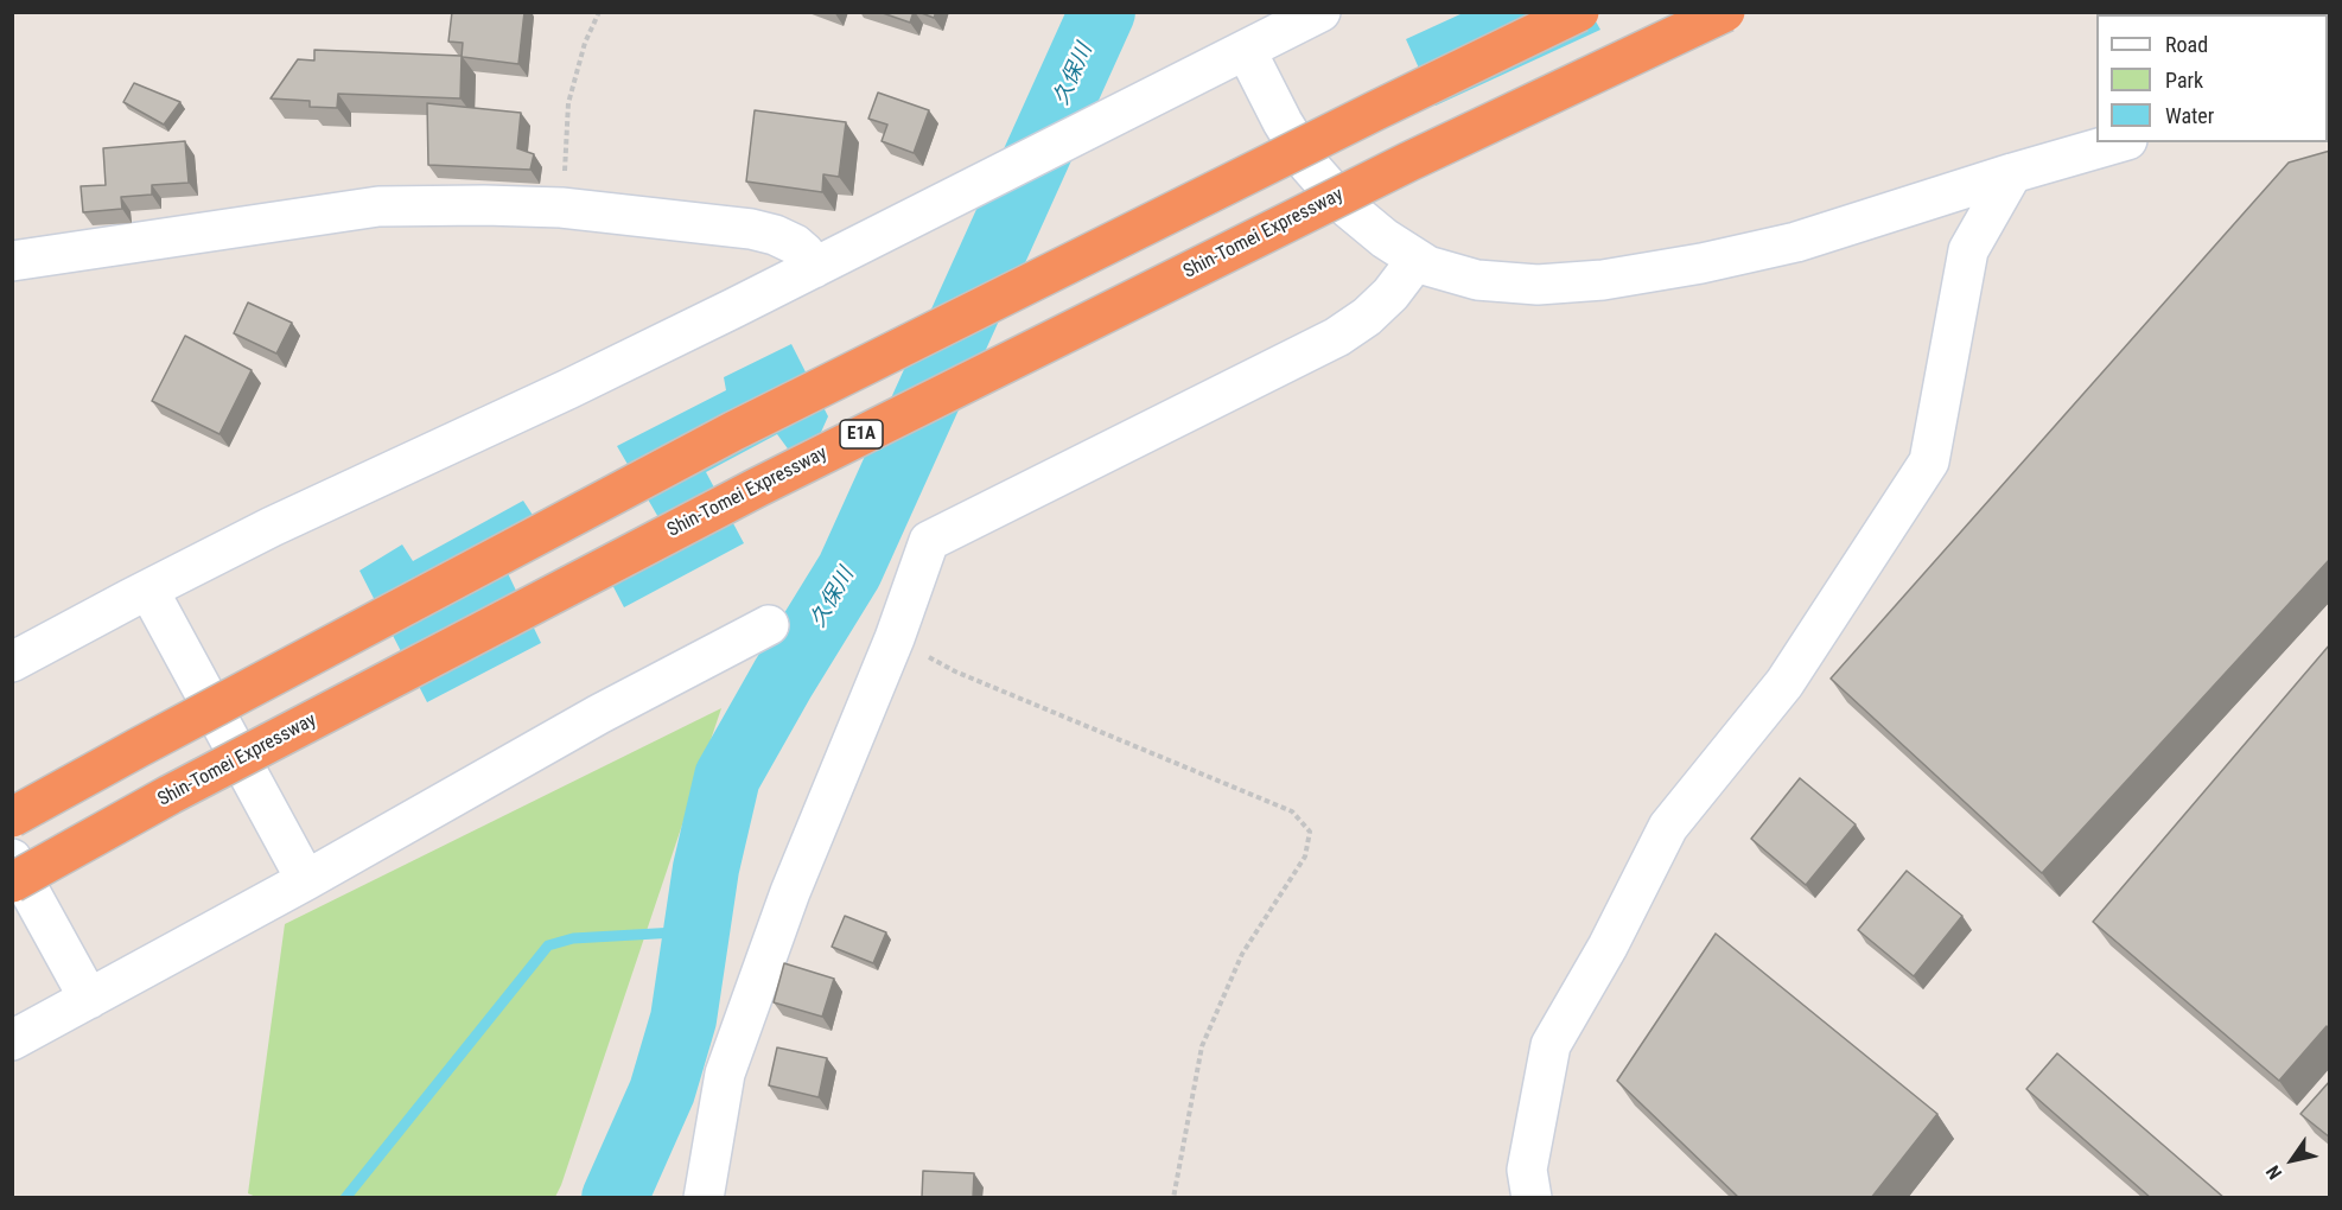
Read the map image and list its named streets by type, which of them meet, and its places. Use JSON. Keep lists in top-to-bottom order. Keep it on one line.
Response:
{"streets":{"highway":["Shin-Tomei Expressway","E1A"]},"water":["久保川"],"legend":["Road","Park","Water"],"north":"bottom left"}
